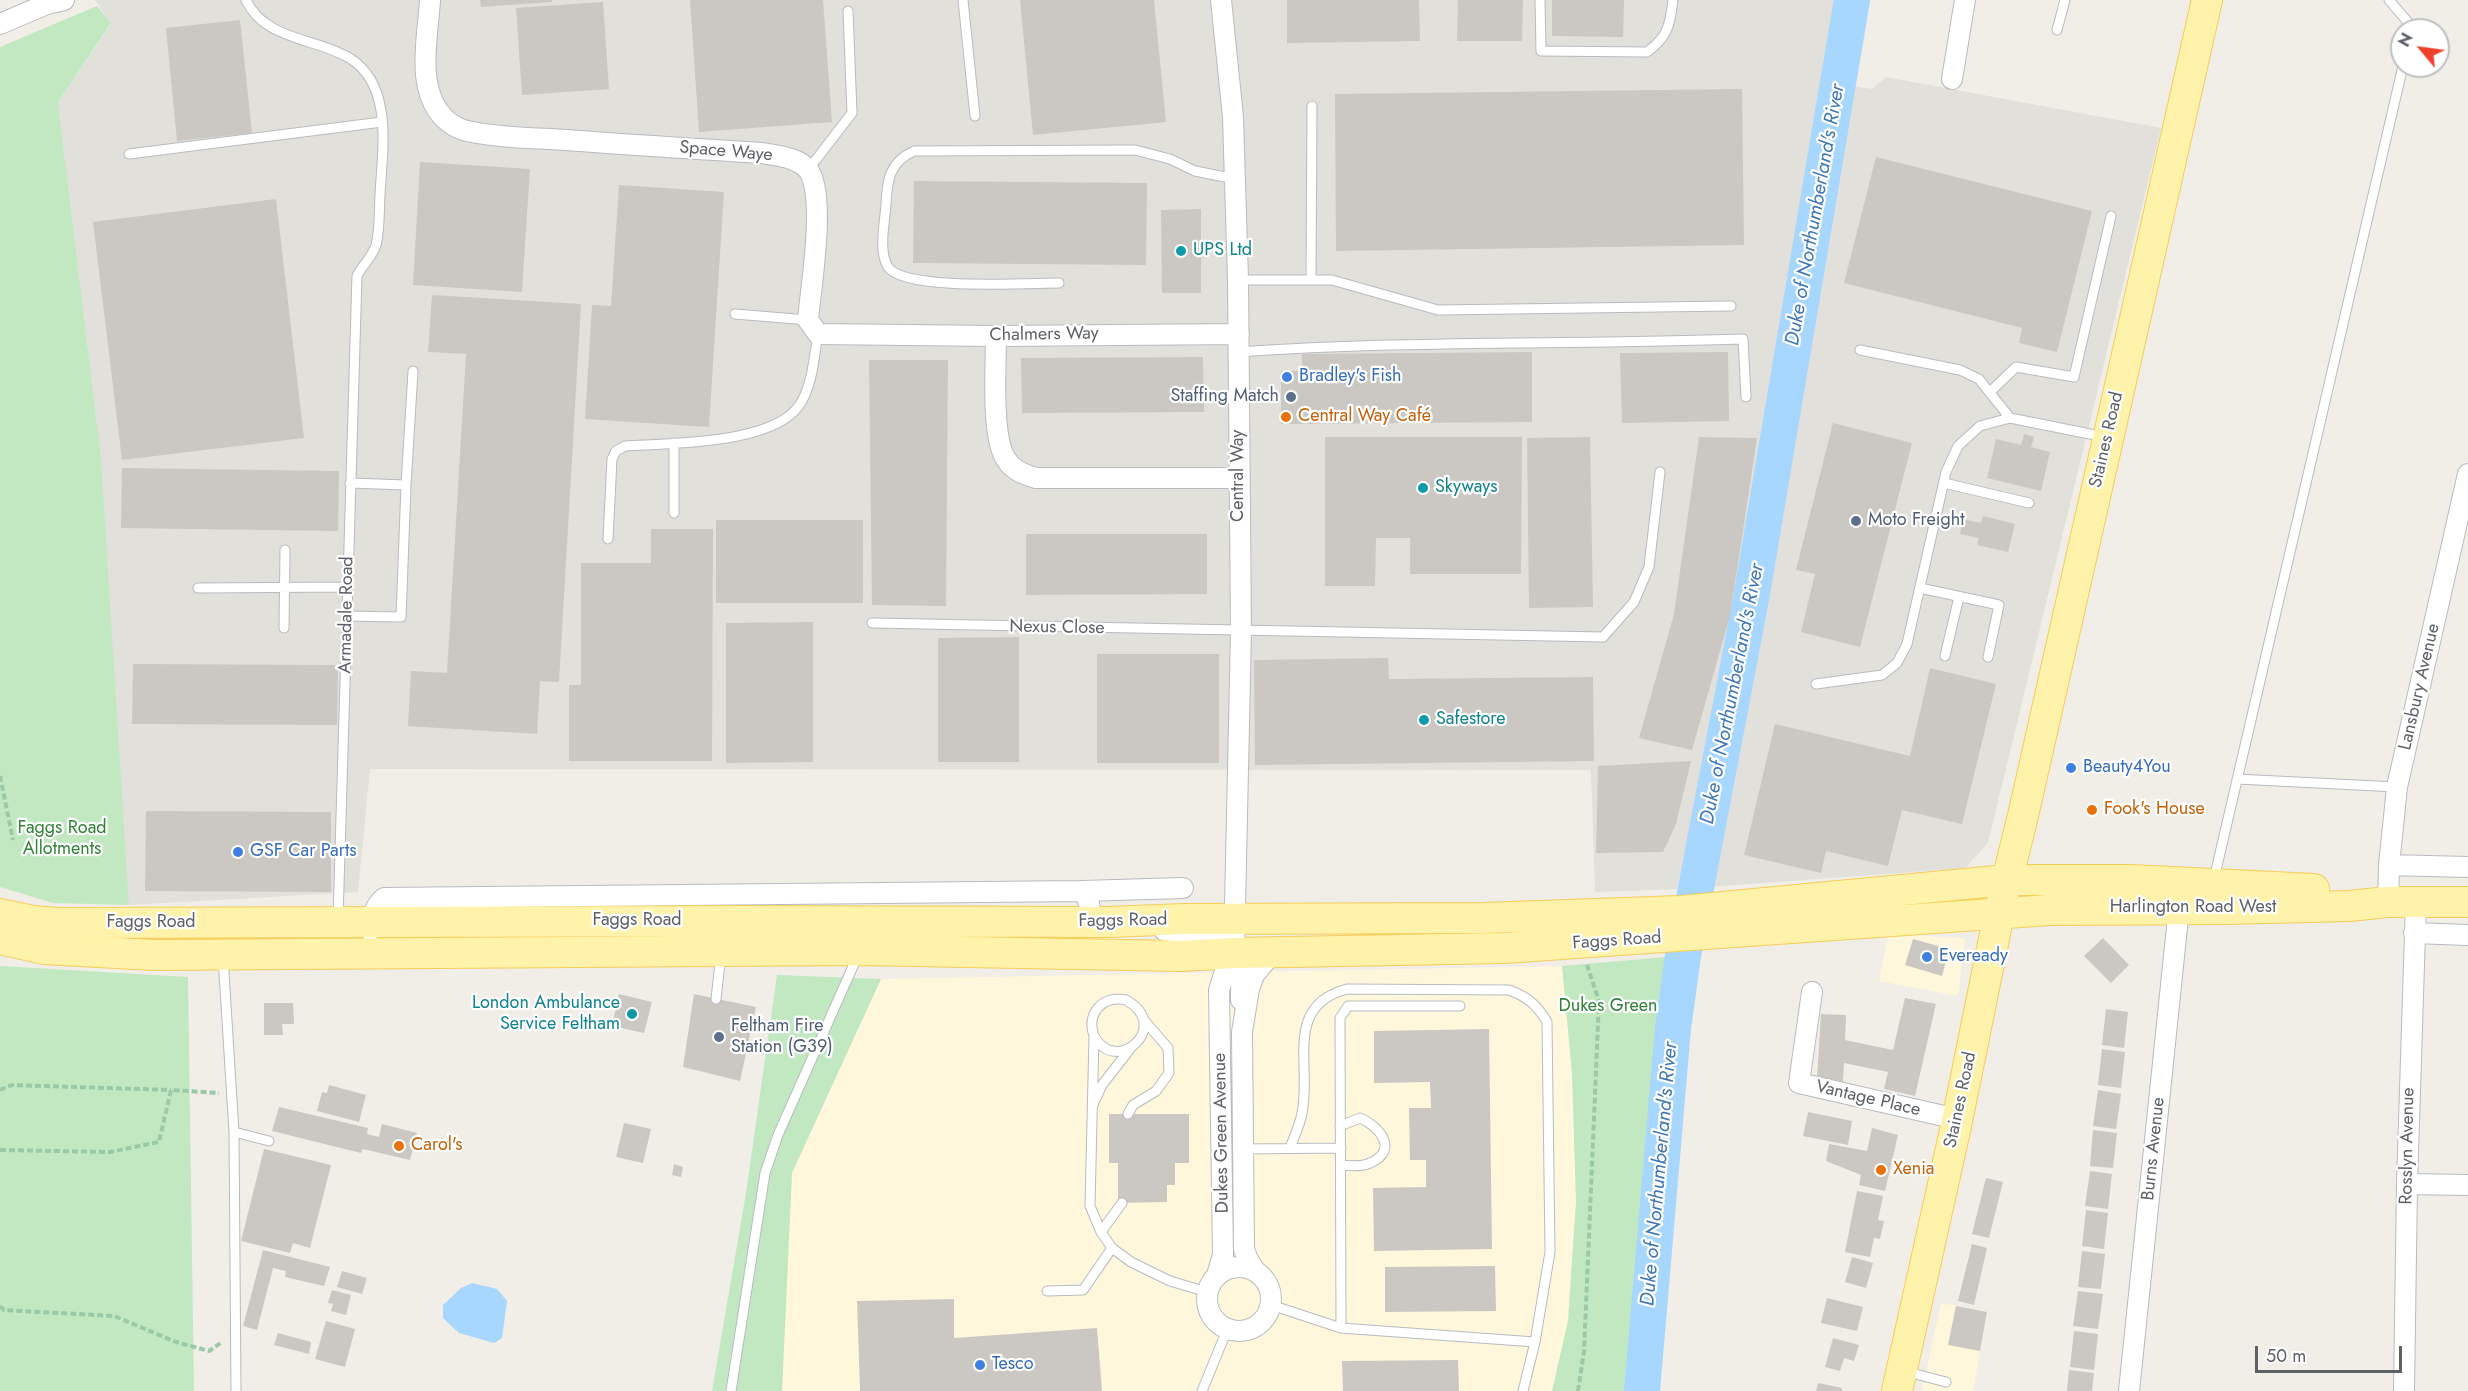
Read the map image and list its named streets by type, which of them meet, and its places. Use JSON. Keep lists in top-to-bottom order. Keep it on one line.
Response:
{"streets":{"main road":["Staines Road","Harlington Road West","Faggs Road"],"street":["Space Waye","Chalmers Way","Central Way","Lansbury Avenue","Vantage Place","Dukes Green Avenue","Rosslyn Avenue","Burns Avenue"],"lane":["Armadale Road","Nexus Close"]},"crossings":[["Chalmers Way","Central Way"],["Staines Road","Harlington Road West"],["Staines Road","Faggs Road"],["Staines Road","Vantage Place"],["Central Way","Nexus Close"],["Central Way","Faggs Road"],["Central Way","Dukes Green Avenue"],["Armadale Road","Faggs Road"],["Lansbury Avenue","Harlington Road West"],["Lansbury Avenue","Rosslyn Avenue"],["Harlington Road West","Faggs Road"],["Harlington Road West","Rosslyn Avenue"],["Harlington Road West","Burns Avenue"],["Faggs Road","Dukes Green Avenue"]],"water":["Duke of Northumberland's River"],"parks":["Faggs Road Allotments","Dukes Green"],"places":["UPS Ltd","Bradley's Fish","Staffing Match","Central Way Café","Skyways","Moto Freight","Safestore","Beauty4You","Fook's House","GSF Car Parts","Eveready","London Ambulance Service Feltham","Feltham Fire Station (G39)","Carol's","Xenia","Tesco"],"scale_bar":"50 m","north":"top left"}
